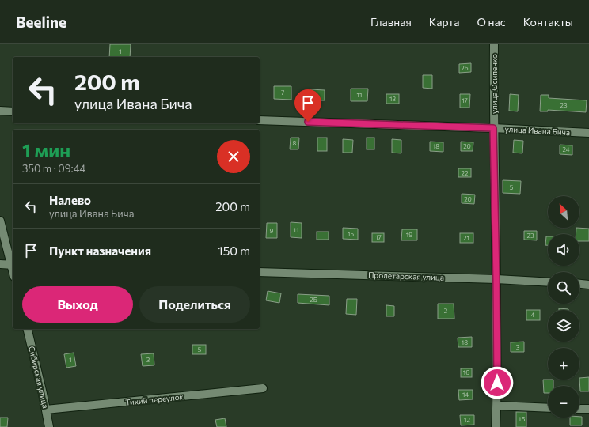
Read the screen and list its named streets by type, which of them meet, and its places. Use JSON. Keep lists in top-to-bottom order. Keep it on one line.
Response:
{"streets":{"street":["улица Осипенко","улица Ивана Бича","Пролетарская улица","Сибирская улица","Тихий переулок"]},"crossings":[["улица Осипенко","улица Ивана Бича"],["улица Осипенко","Пролетарская улица"],["Сибирская улица","Тихий переулок"]],"house_numbers":["1","26","7","11","13","17","23","8","18","20","24","22","5","20","11","9","15","19","23","17","21","2Б","2","4","18","3","5","1","3","16","14","1Б","12"],"north":"top left","page":{"header":"Beeline","nav":["Главная","Карта","О нас","Контакты"],"turn":["200 m","улица Ивана Бича"],"heading":["1 мин","350 m · 09:44"],"list":[{"name":"Налево","note":"улица Ивана Бича","value":"200 m"},{"name":"Пункт назначения","value":"150 m"}],"map_buttons":["+","−"],"buttons":["Выход","Поделиться"]}}
